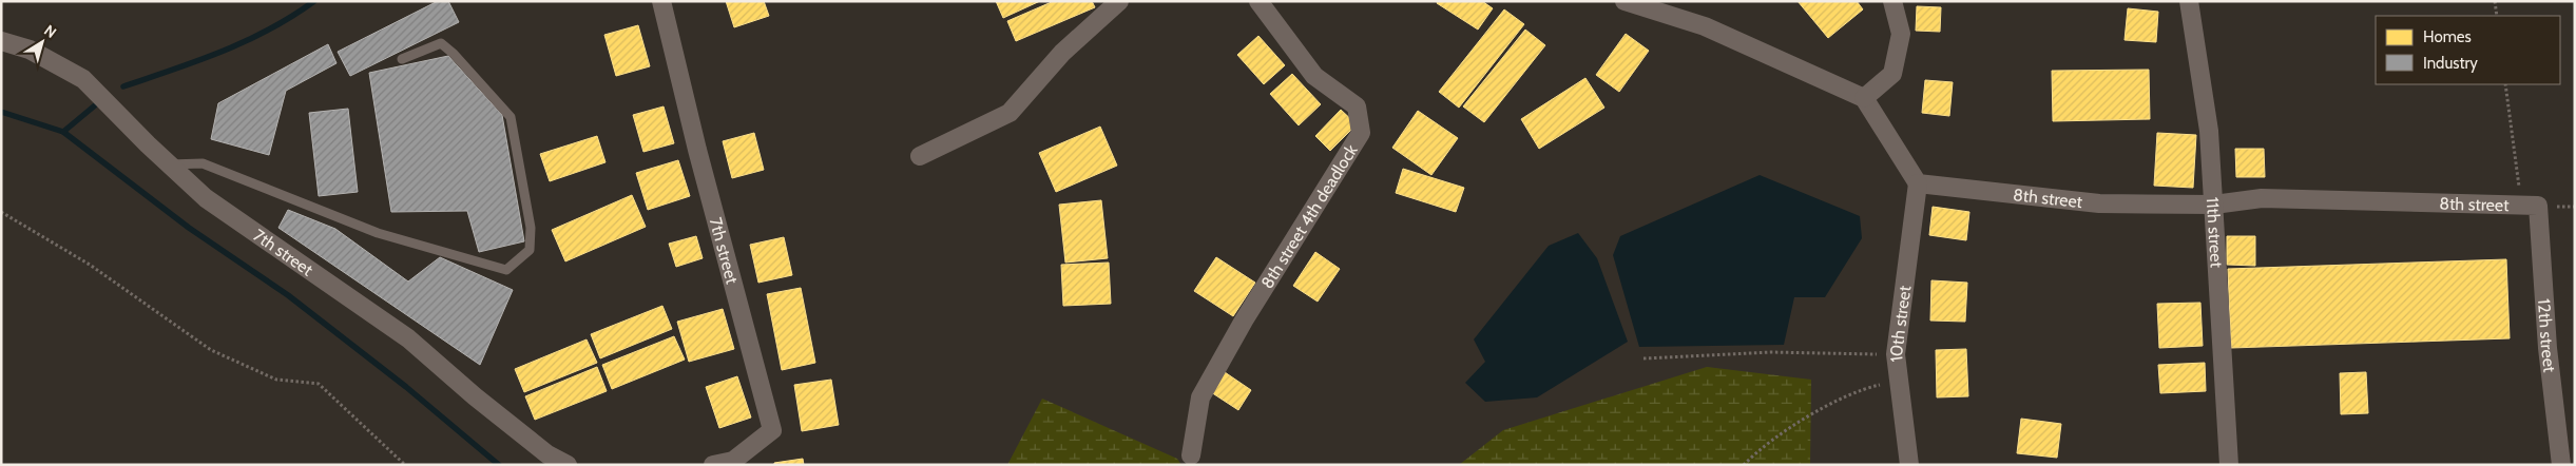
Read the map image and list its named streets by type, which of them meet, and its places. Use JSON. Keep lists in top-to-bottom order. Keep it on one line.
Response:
{"streets":{"street":["8th street","8th street 4th deadlock","11th street","7th street","10th street","12th street"]},"crossings":[["8th street","11th street"],["8th street","10th street"],["8th street","12th street"]],"legend":["Homes","Industry"],"north":"top right"}
